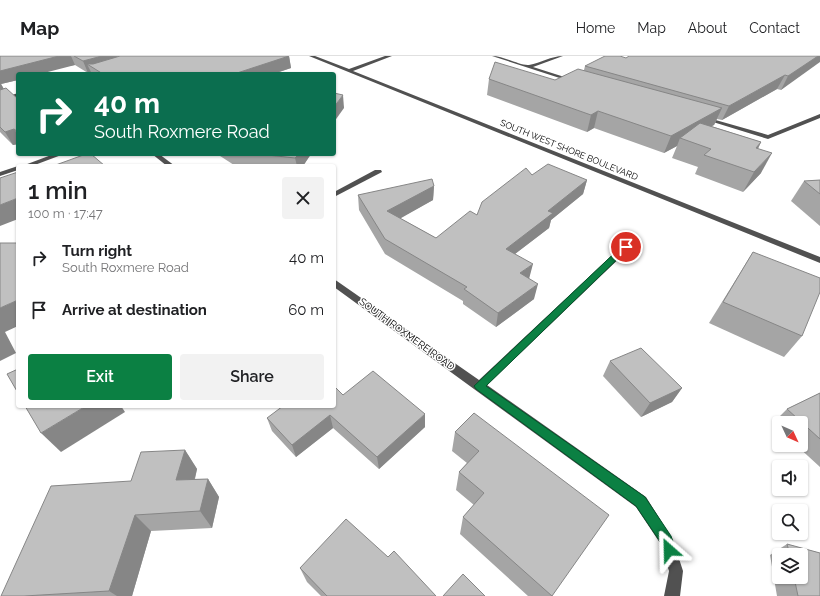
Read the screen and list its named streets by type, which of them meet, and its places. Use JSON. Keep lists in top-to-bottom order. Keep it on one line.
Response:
{"streets":{"street":["SOUTH WEST SHORE BOULEVARD","SOUTH ROXMERE ROAD"]},"north":"bottom right","page":{"header":"Map","nav":["Home","Map","About","Contact"],"turn":["40 m","South Roxmere Road"],"heading":["1 min","100 m · 17:47"],"list":[{"name":"Turn right","note":"South Roxmere Road","value":"40 m"},{"name":"Arrive at destination","value":"60 m"}],"buttons":["Exit","Share"]}}
